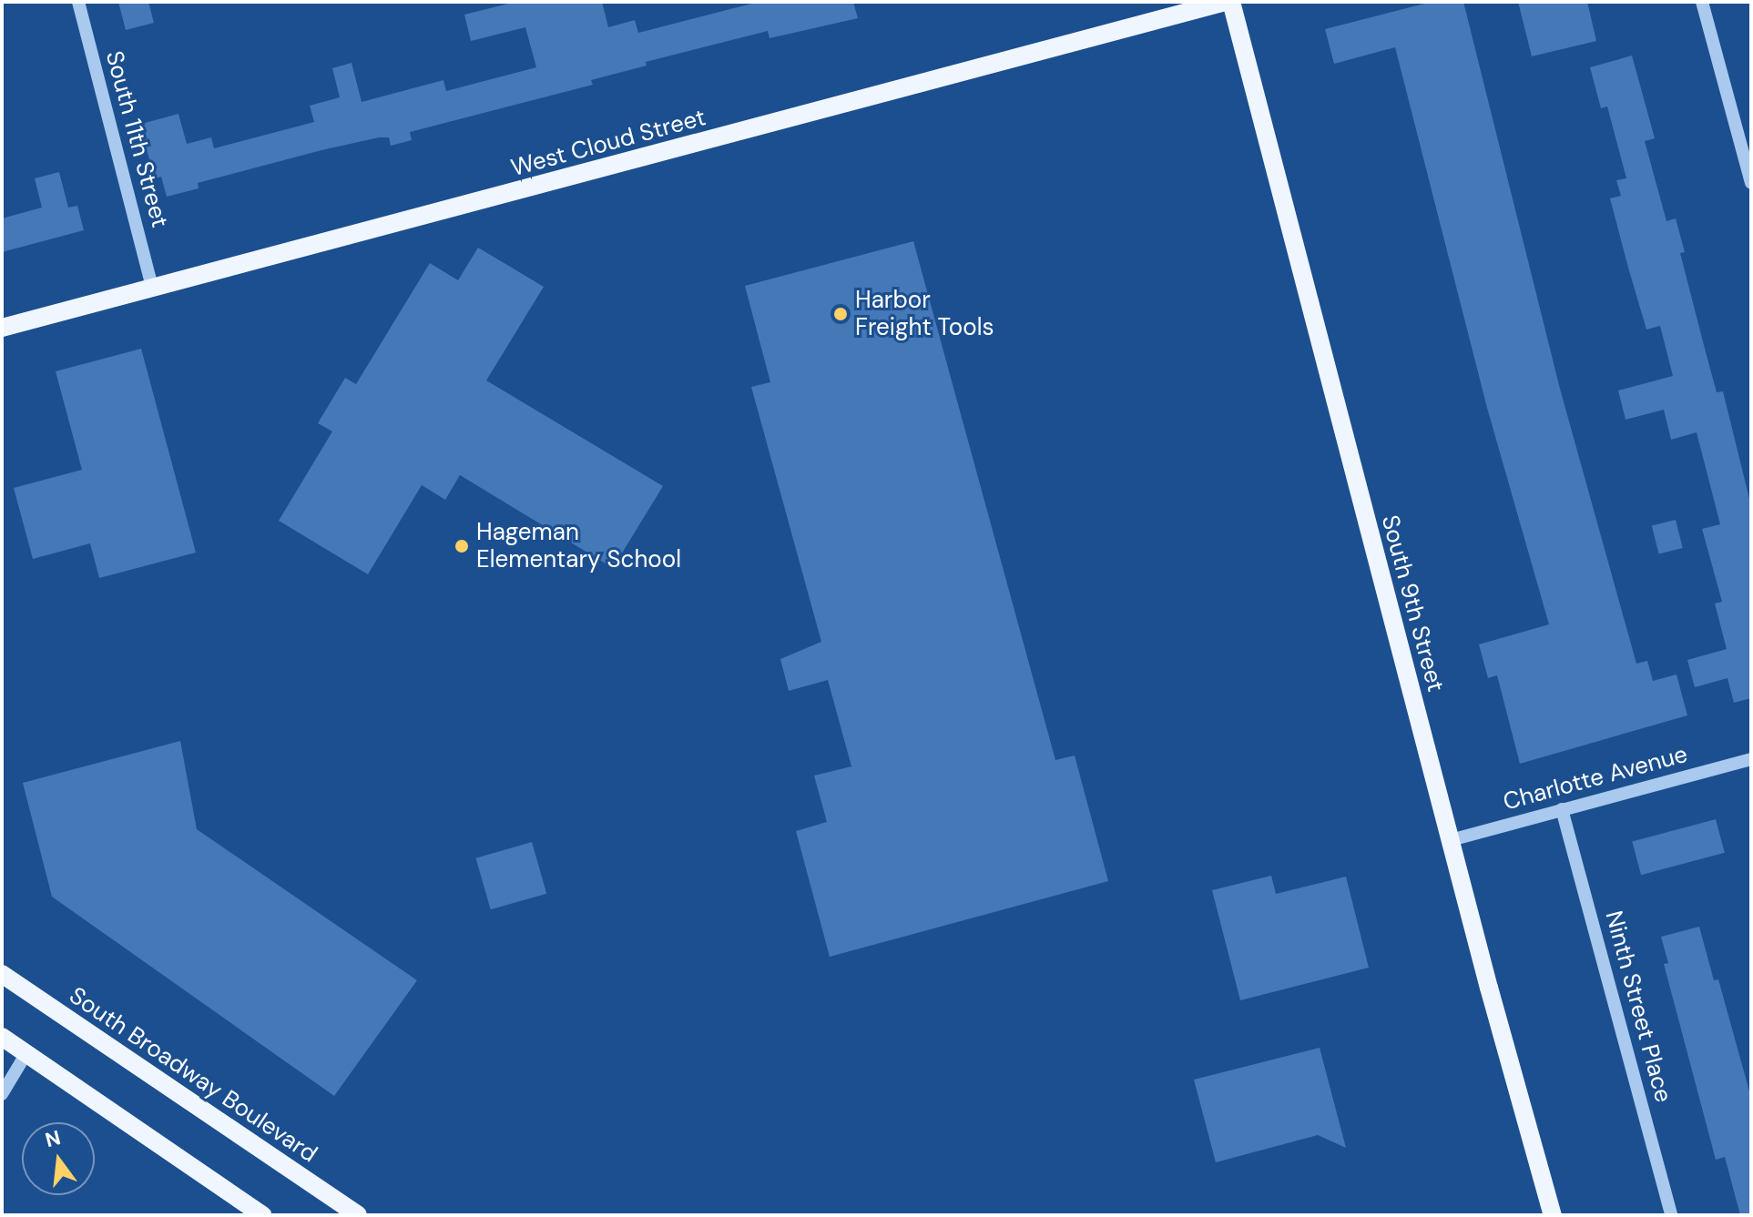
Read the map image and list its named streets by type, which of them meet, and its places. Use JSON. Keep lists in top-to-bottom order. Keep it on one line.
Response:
{"streets":{"main road":["West Cloud Street","South 9th Street","South Broadway Boulevard"],"street":["South 11th Street","Charlotte Avenue","Ninth Street Place"]},"crossings":[["South 11th Street","West Cloud Street"],["West Cloud Street","South 9th Street"],["South 9th Street","Charlotte Avenue"],["Charlotte Avenue","Ninth Street Place"]],"places":["Harbor Freight Tools","Hageman Elementary School"],"north":"top"}
